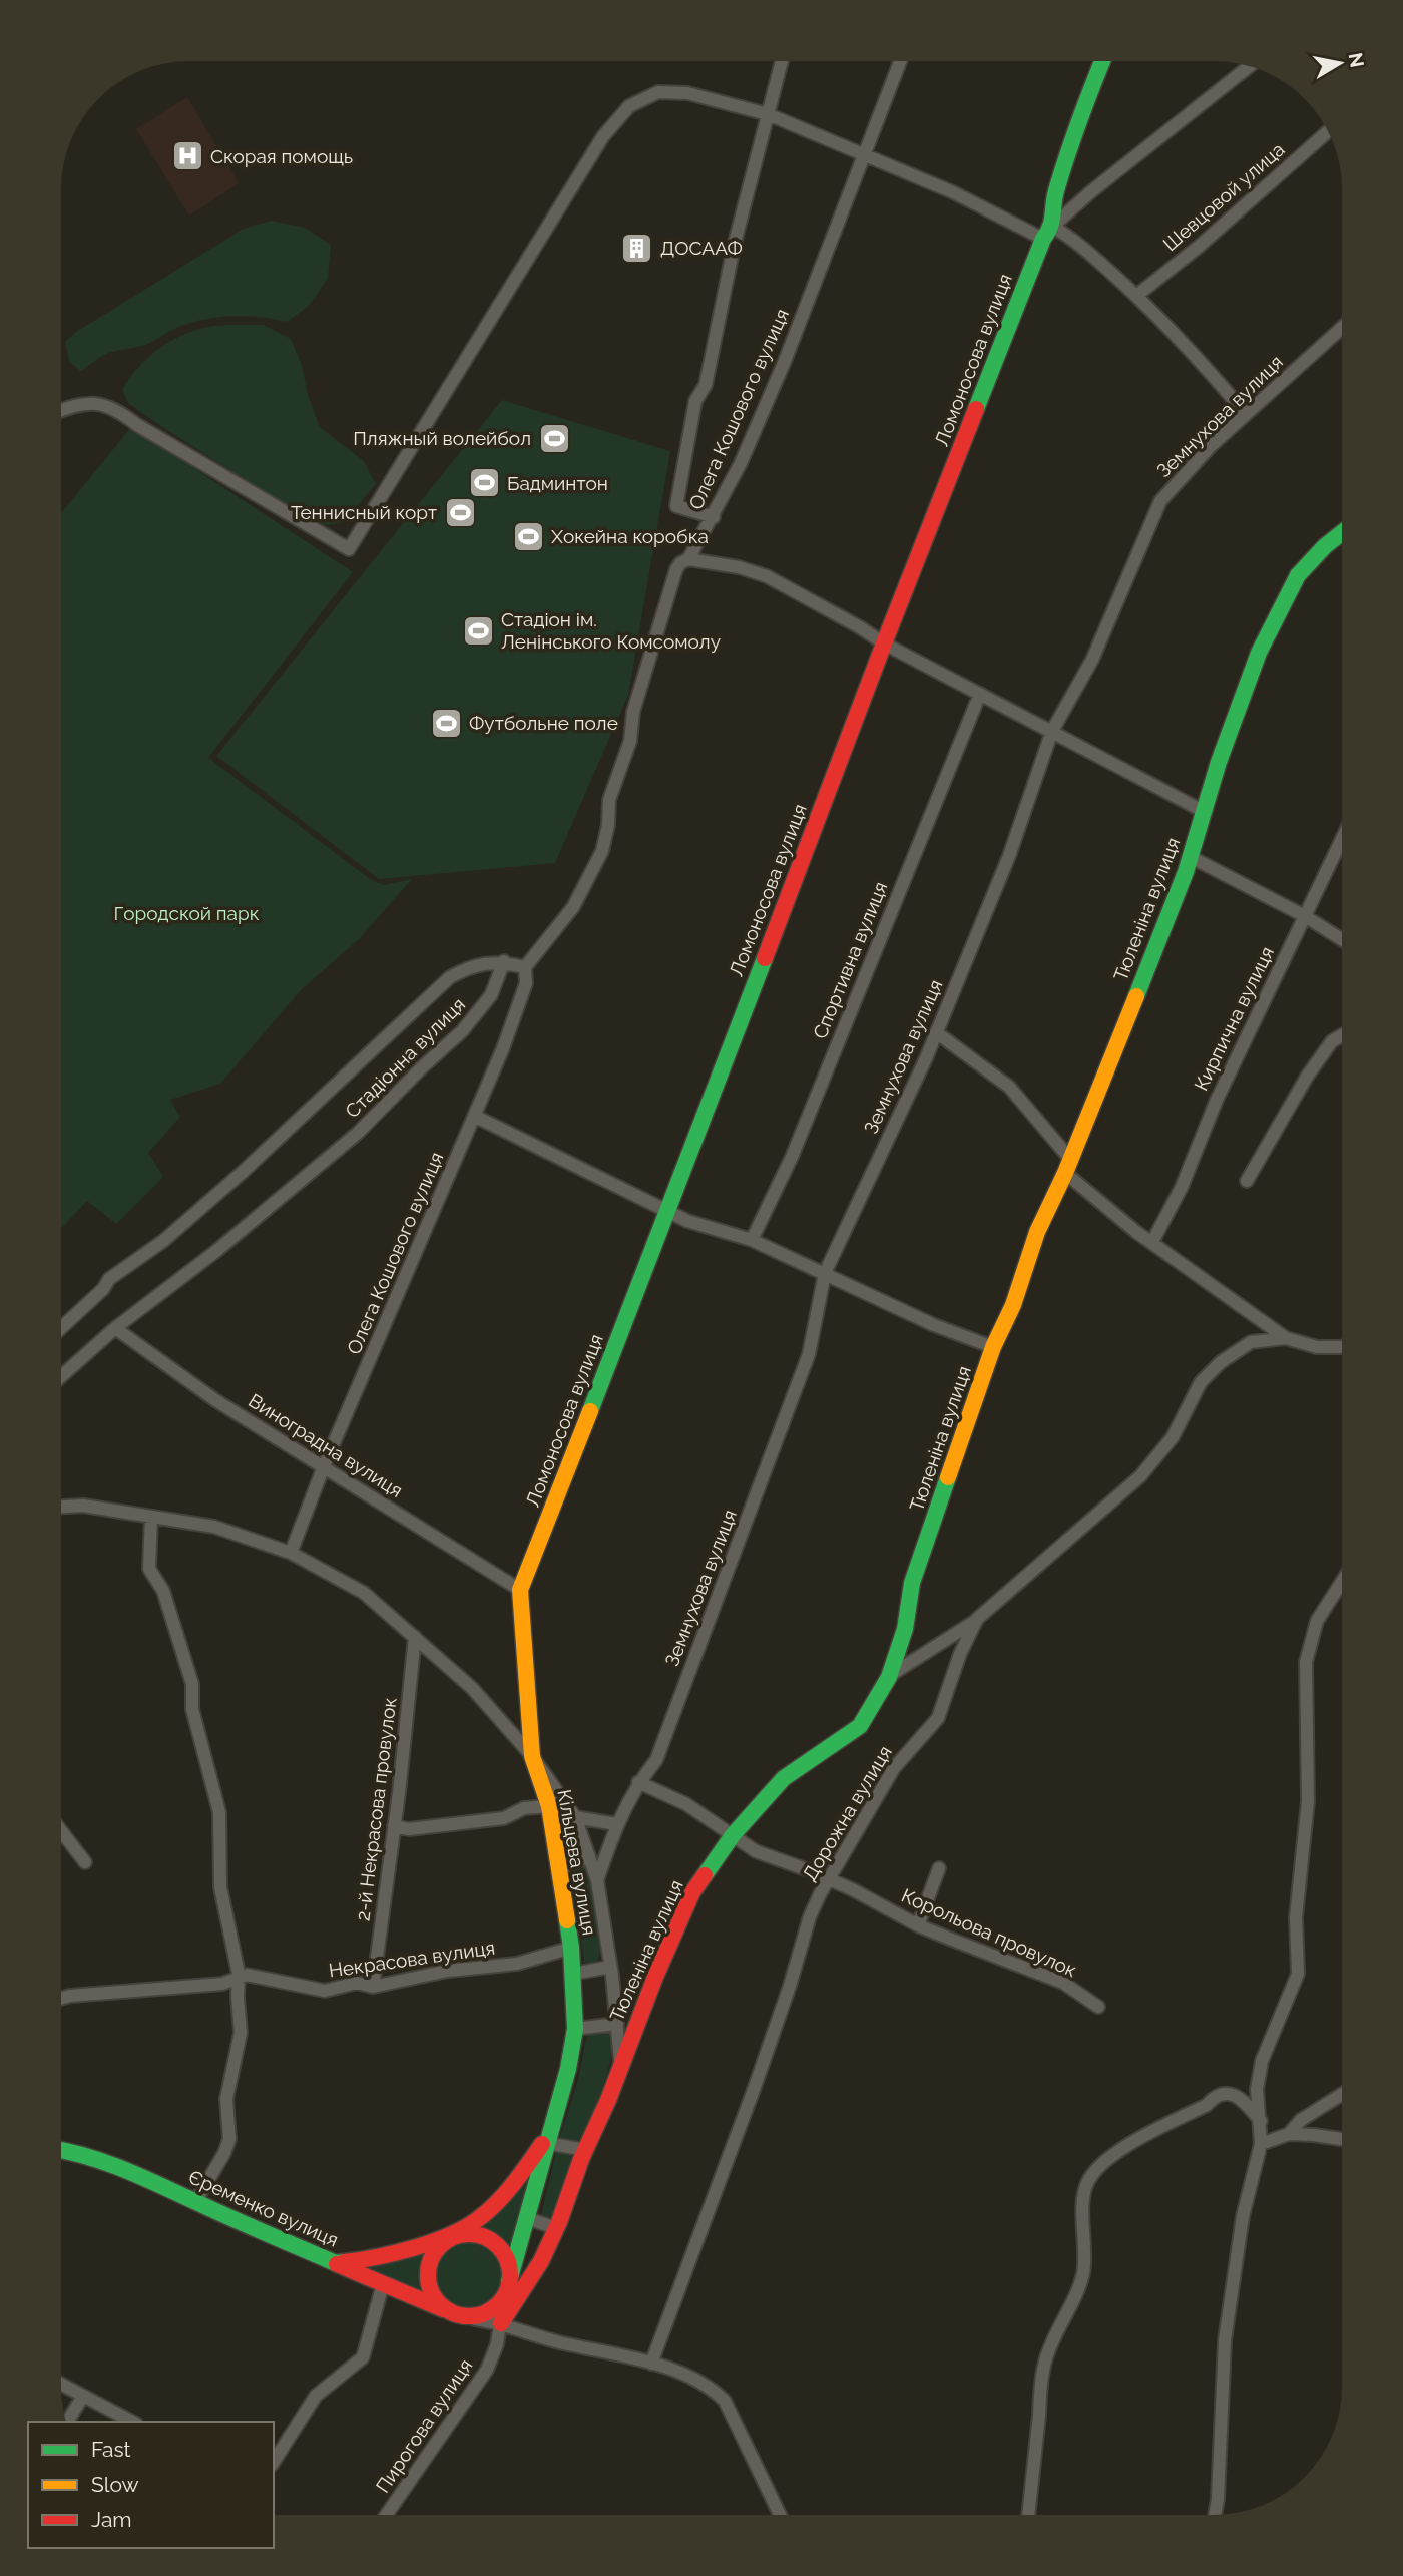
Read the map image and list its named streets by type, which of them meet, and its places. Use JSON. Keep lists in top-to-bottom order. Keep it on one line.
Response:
{"streets":{"street":["Шевцовой улица","Ломоносова вулиця","Олега Кошового вулиця","Земнухова вулиця","Тюленіна вулиця","Спортивна вулиця","Кирпична вулиця","Стадіонна вулиця","Виноградна вулиця","2-й Некрасова провулок","Дорожна вулиця","Кільцева вулиця","Корольова провулок","Некрасова вулиця","Єременко вулиця","Пирогова вулиця"]},"crossings":[["Ломоносова вулиця","Виноградна вулиця"],["Ломоносова вулиця","Кільцева вулиця"],["Олега Кошового вулиця","Виноградна вулиця"],["Олега Кошового вулиця","Кільцева вулиця"],["Земнухова вулиця","Корольова провулок"],["Тюленіна вулиця","Корольова провулок"],["Тюленіна вулиця","Пирогова вулиця"],["Стадіонна вулиця","Виноградна вулиця"],["2-й Некрасова провулок","Кільцева вулиця"],["2-й Некрасова провулок","Некрасова вулиця"],["Дорожна вулиця","Корольова провулок"],["Кільцева вулиця","Некрасова вулиця"],["Кільцева вулиця","Єременко вулиця"],["Кільцева вулиця","Пирогова вулиця"],["Єременко вулиця","Пирогова вулиця"]],"parks":["Городской парк"],"places":{"hospital":["Скорая помощь"],"building":["ДОСААФ"],"sports":["Пляжный волейбол","Бадминтон","Теннисный корт","Хокейна коробка","Стадіон ім. Ленінського Комсомолу","Футбольне поле"]},"legend":["Fast","Slow","Jam"],"north":"right"}
